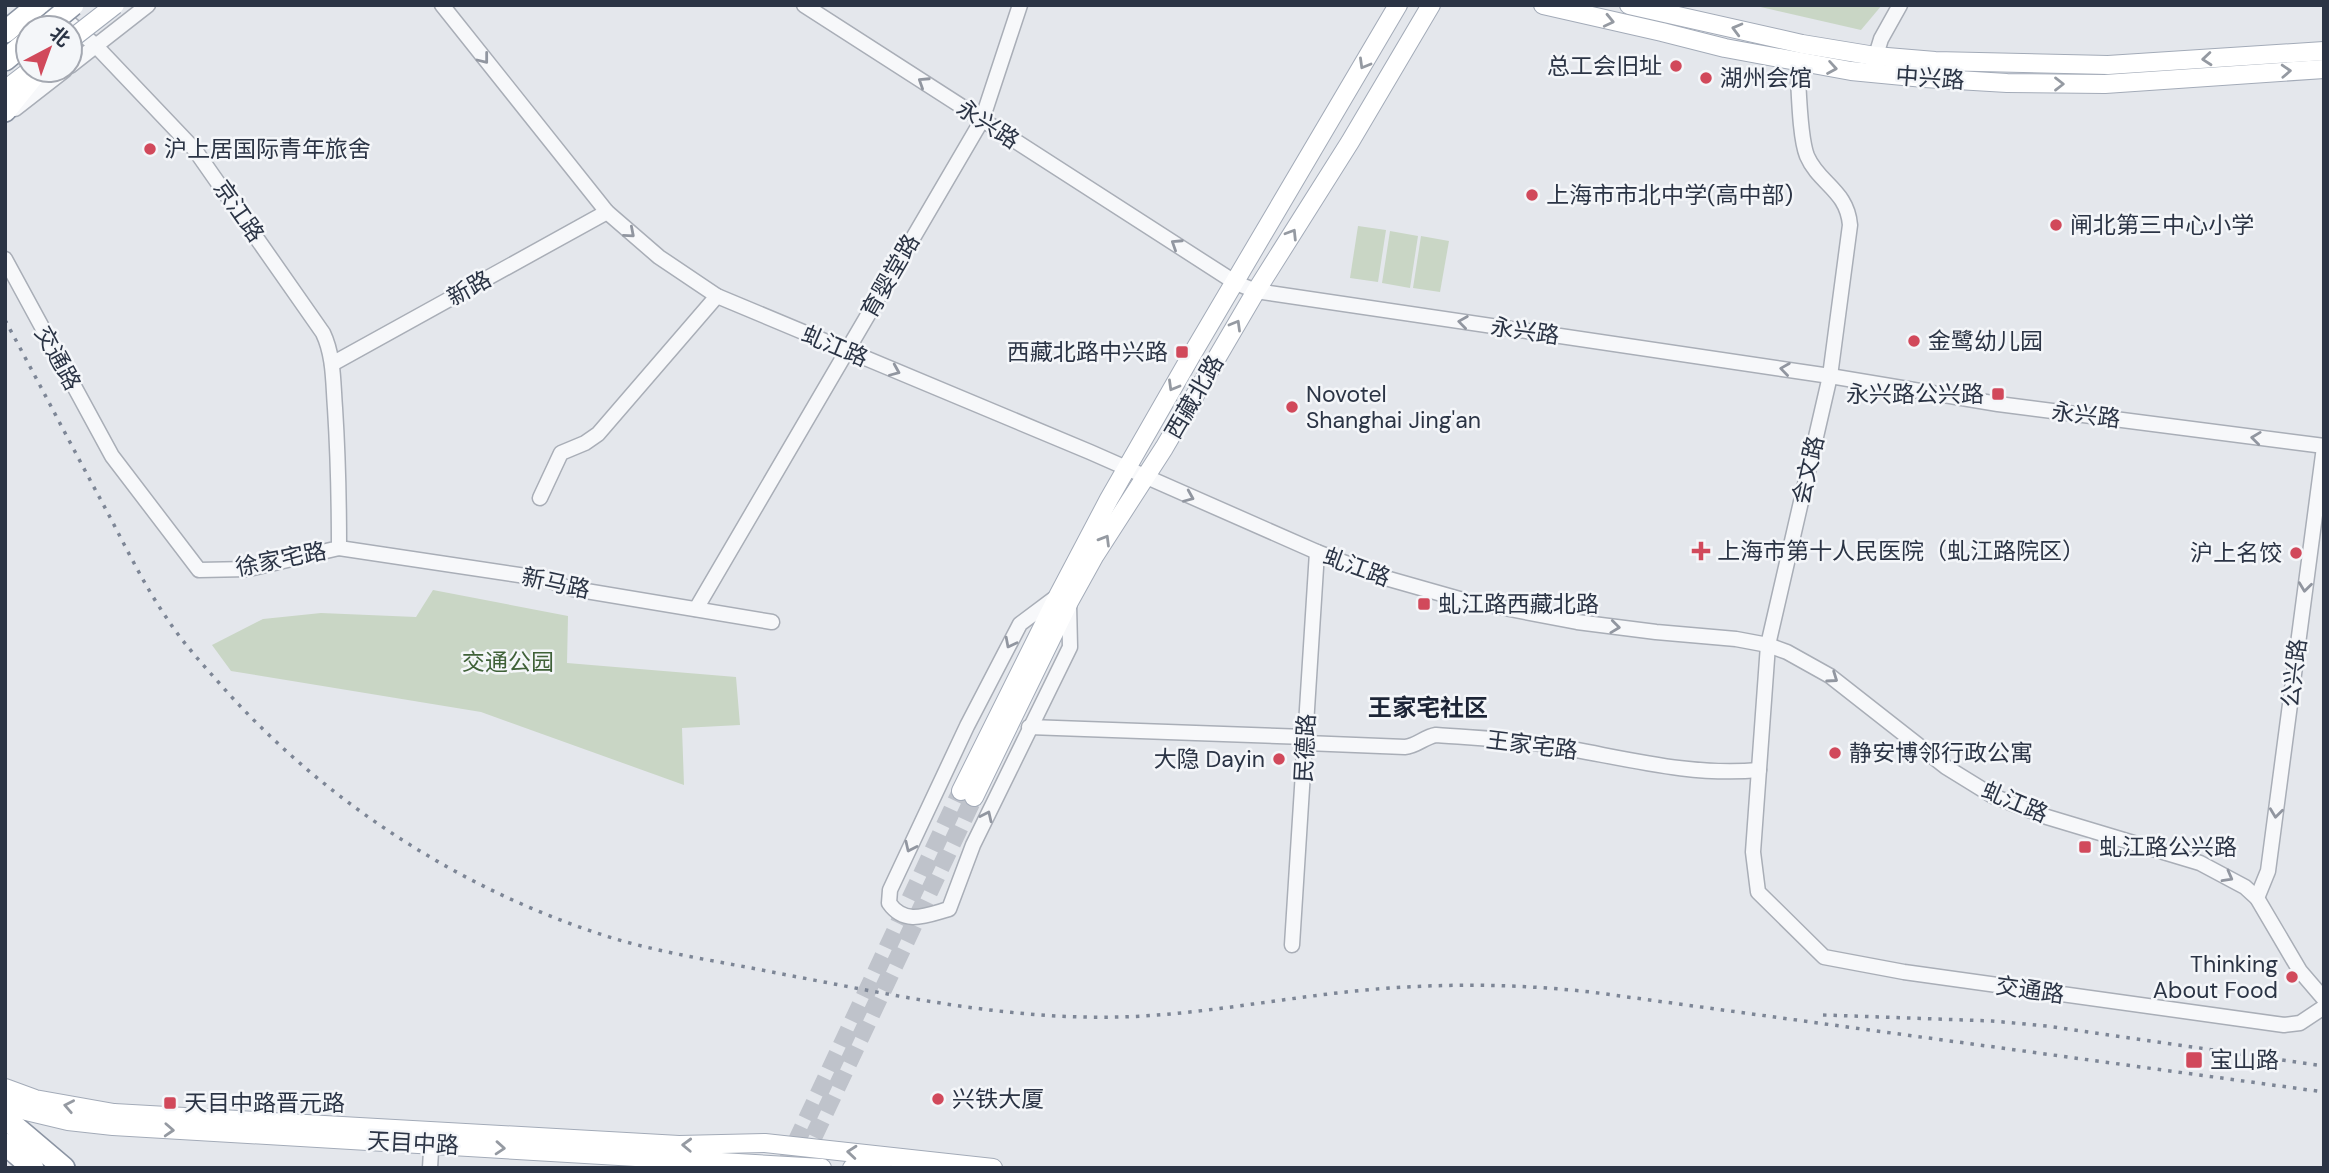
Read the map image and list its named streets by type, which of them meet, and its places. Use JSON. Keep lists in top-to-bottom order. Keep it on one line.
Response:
{"streets":{"main road":["中兴路","西藏北路","天目中路"],"street":["永兴路","京江路","育婴堂路","新路","虬江路","交通路","会文路","徐家宅路","新马路","公兴路","王家宅路","民德路"]},"crossings":[["中兴路","会文路"],["永兴路","育婴堂路"],["永兴路","西藏北路"],["永兴路","会文路"],["永兴路","公兴路"],["京江路","新路"],["京江路","徐家宅路"],["育婴堂路","虬江路"],["育婴堂路","新马路"],["新路","虬江路"],["虬江路","西藏北路"],["虬江路","会文路"],["虬江路","公兴路"],["虬江路","民德路"],["交通路","会文路"],["交通路","徐家宅路"],["会文路","王家宅路"],["徐家宅路","新马路"],["王家宅路","民德路"]],"one_way":["永兴路","虬江路","公兴路"],"districts":["王家宅社区"],"parks":["交通公园"],"places":{"other":["总工会旧址","湖州会馆","沪上居国际青年旅舍","上海市市北中学(高中部)","闸北第三中心小学","金鹭幼儿园","Novotel Shanghai Jing'an","沪上名饺","静安博邻行政公寓","大隐 Dayin","Thinking About Food","兴铁大厦"],"transit":["西藏北路中兴路","永兴路公兴路","虬江路西藏北路","虬江路公兴路","宝山路","天目中路晋元路"],"health":["上海市第十人民医院（虬江路院区）"]},"north":"top right"}
